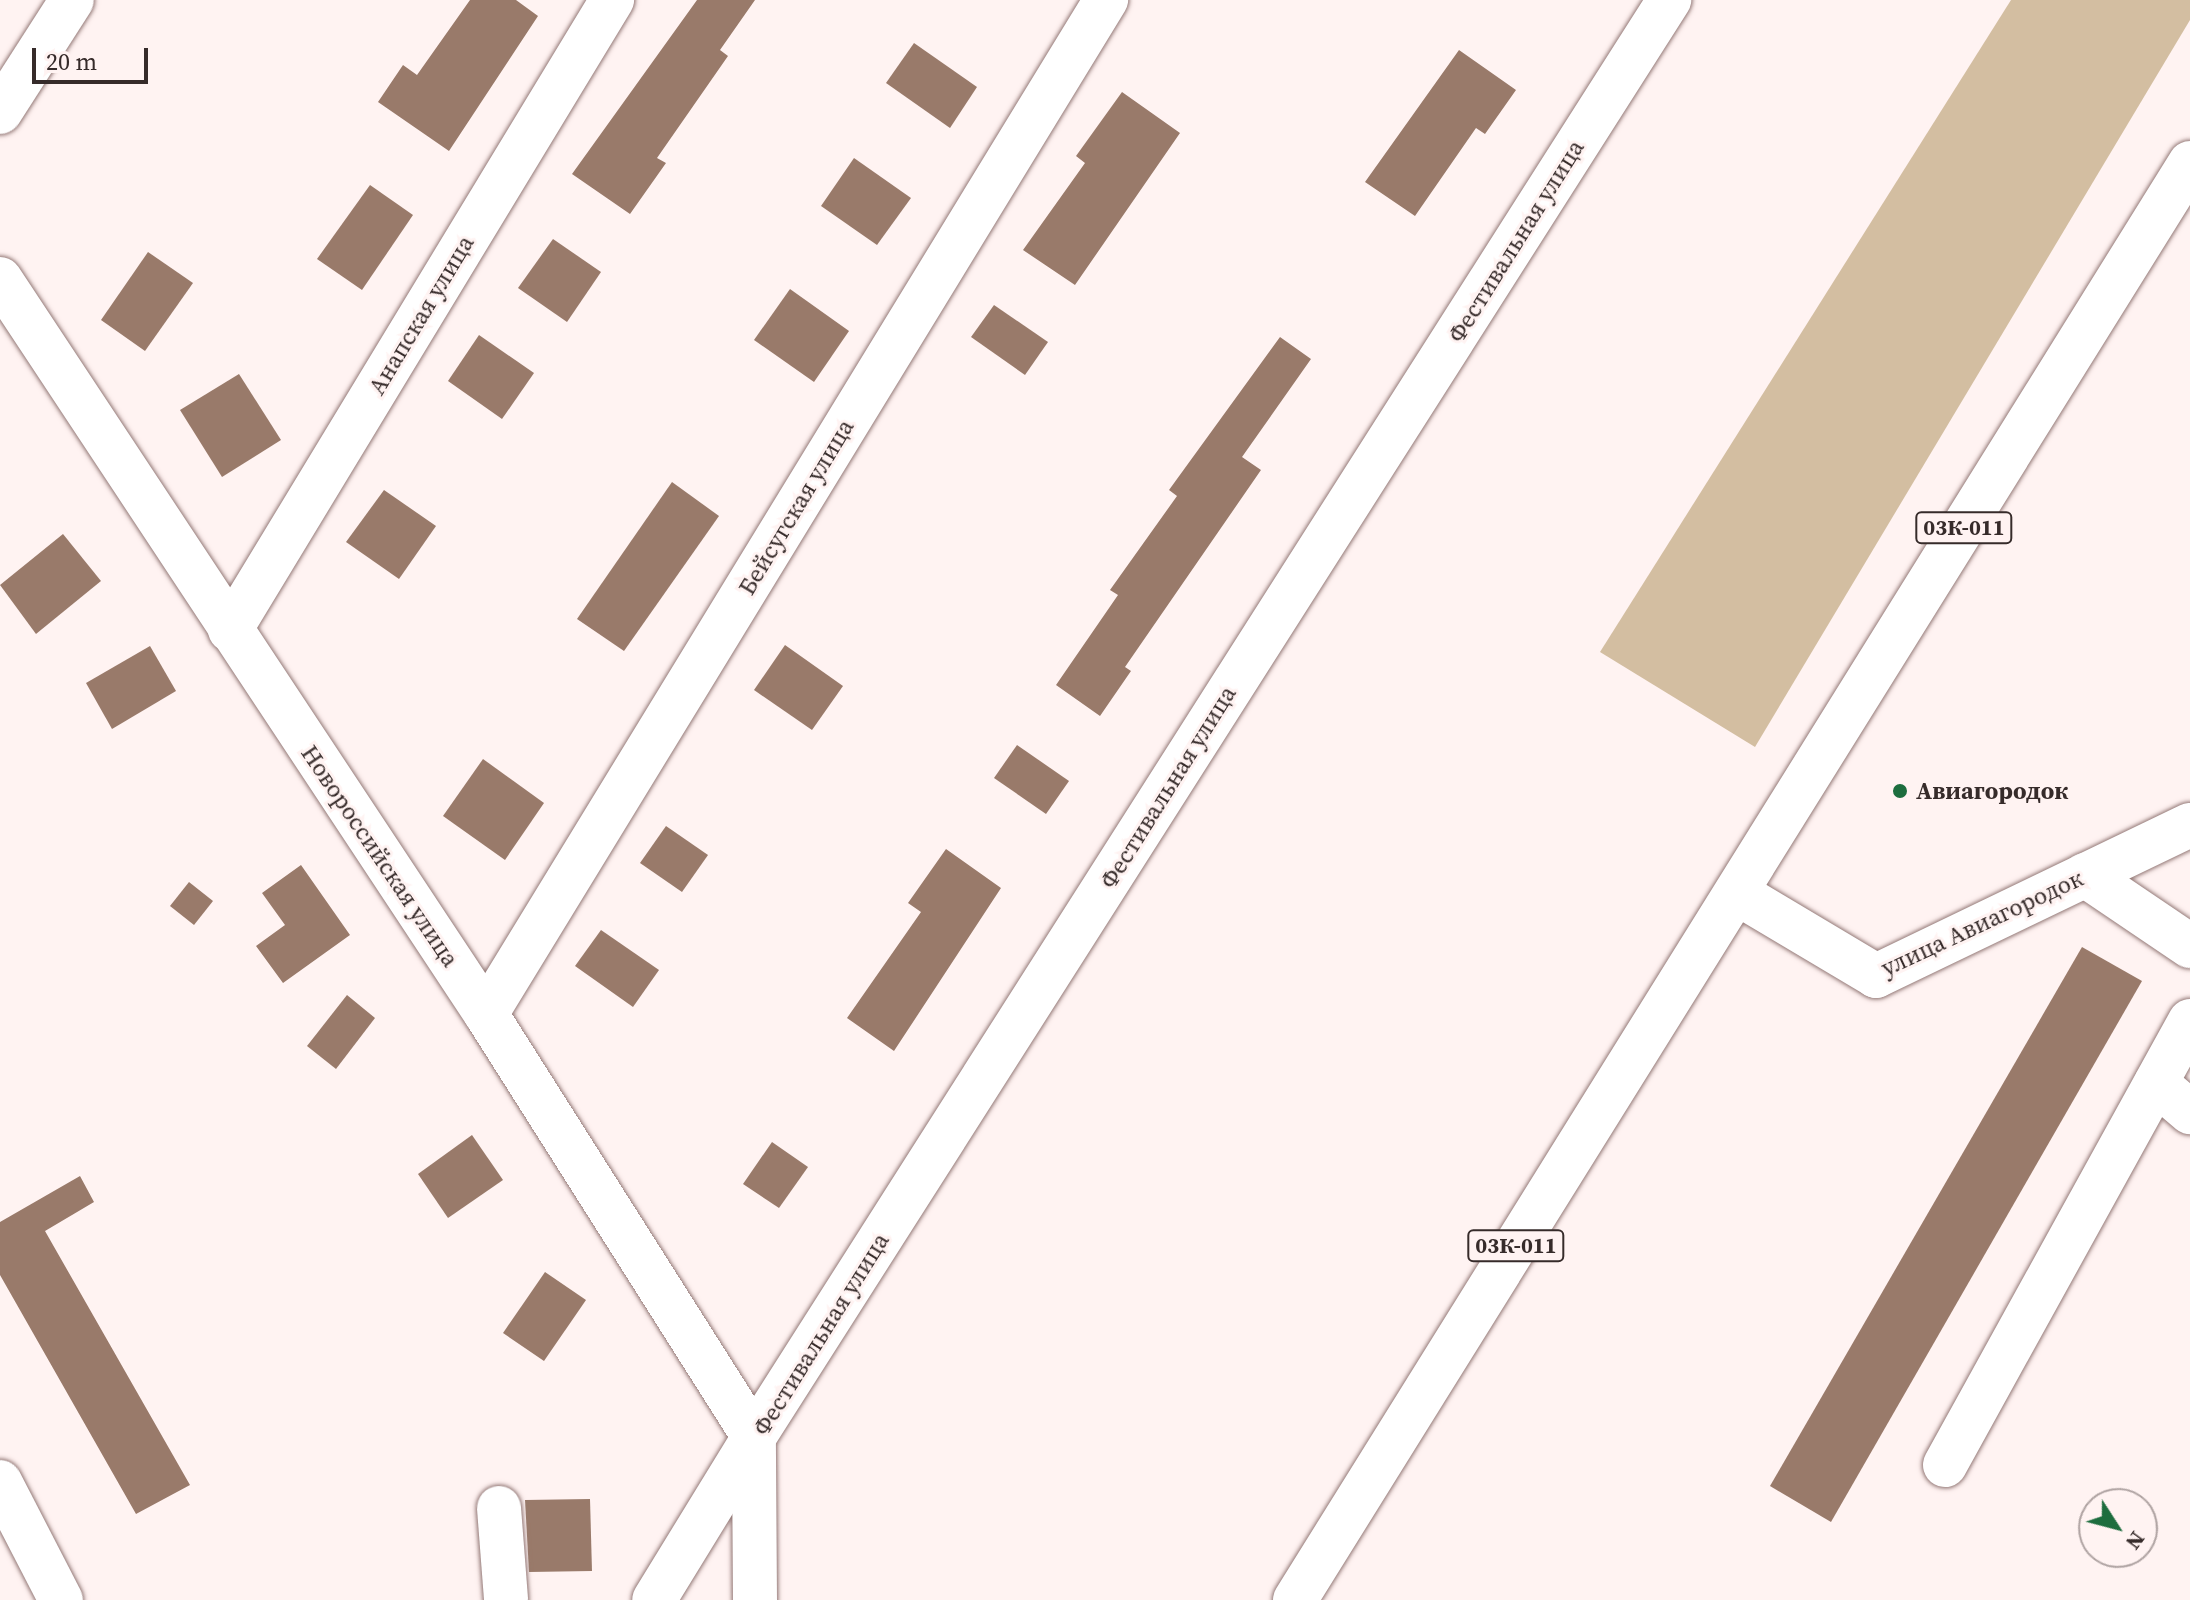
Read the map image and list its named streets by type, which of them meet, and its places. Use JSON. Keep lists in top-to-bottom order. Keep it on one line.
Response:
{"streets":{"street":["Фестивальная улица","Анапская улица","Бейсугская улица","03К-011","Новороссийская улица","улица Авиагородок"]},"crossings":[["Фестивальная улица","Новороссийская улица"],["Анапская улица","Новороссийская улица"],["Бейсугская улица","Новороссийская улица"],["03К-011","улица Авиагородок"]],"places":["Авиагородок"],"scale_bar":"20 m","north":"bottom right"}
